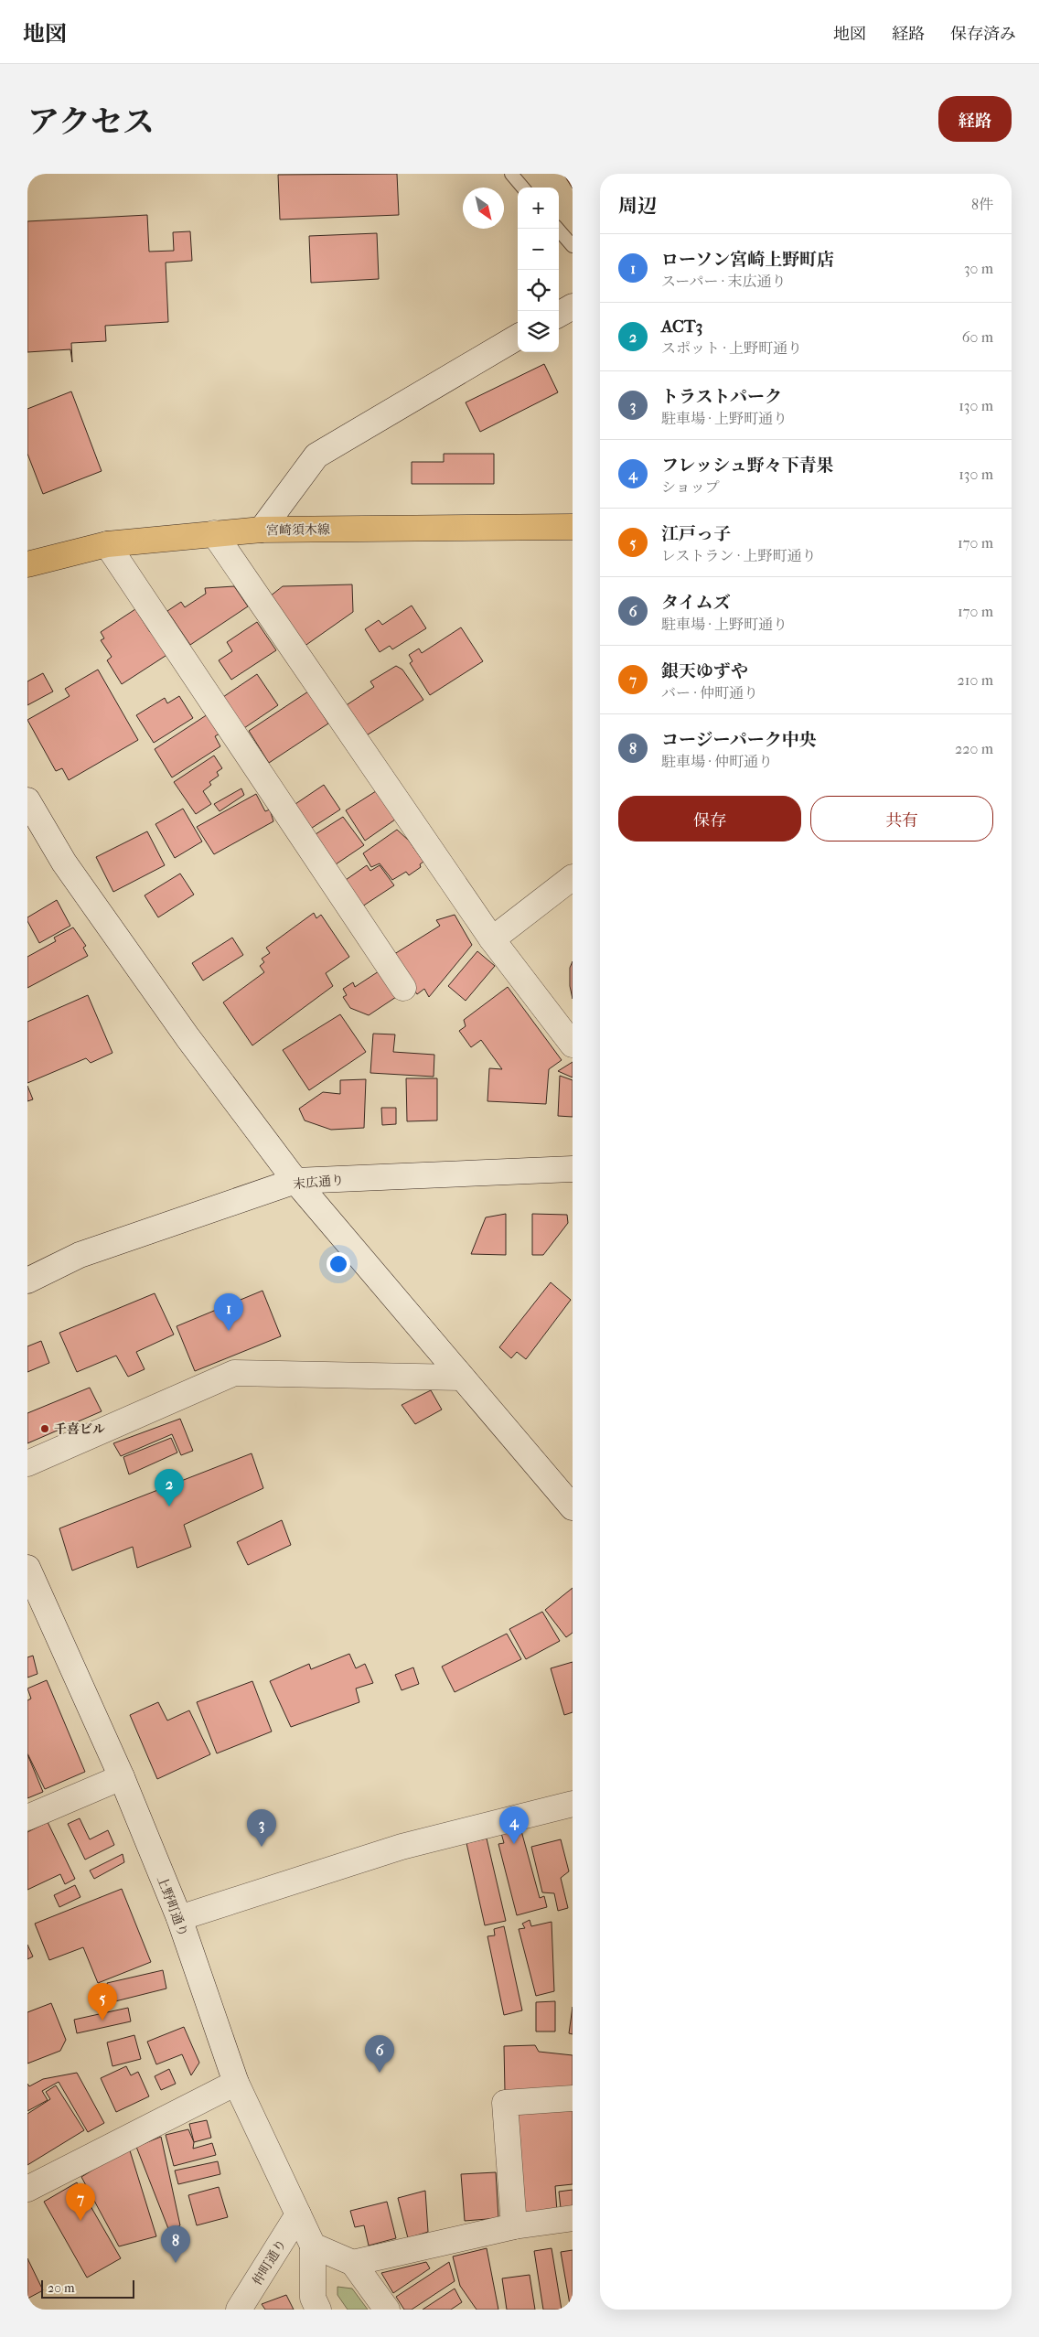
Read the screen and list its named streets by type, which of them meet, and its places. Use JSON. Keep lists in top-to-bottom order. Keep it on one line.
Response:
{"streets":{"main road":["宮崎須木線"],"street":["末広通り","上野町通り","仲町通り"]},"crossings":[["上野町通り","仲町通り"]],"places":["千喜ビル"],"scale_bar":"20 m","north":"bottom right","page":{"header":"地図","nav":["地図","経路","保存済み"],"title":"アクセス","buttons":["経路",["保存","共有"]],"heading":["周辺","8件"],"map_buttons":["+","−"],"list":[{"mark":"1","name":"ローソン宮崎上野町店","note":"スーパー · 末広通り","value":"30 m"},{"mark":"2","name":"ACT3","note":"スポット · 上野町通り","value":"60 m"},{"mark":"3","name":"トラストパーク","note":"駐車場 · 上野町通り","value":"130 m"},{"mark":"4","name":"フレッシュ野々下青果","note":"ショップ","value":"130 m"},{"mark":"5","name":"江戸っ子","note":"レストラン · 上野町通り","value":"170 m"},{"mark":"6","name":"タイムズ","note":"駐車場 · 上野町通り","value":"170 m"},{"mark":"7","name":"銀天ゆずや","note":"バー · 仲町通り","value":"210 m"},{"mark":"8","name":"コージーパーク中央","note":"駐車場 · 仲町通り","value":"220 m"}],"pins":["1","2","4","3","5","6","7","8"],"scale":"20 m"}}
